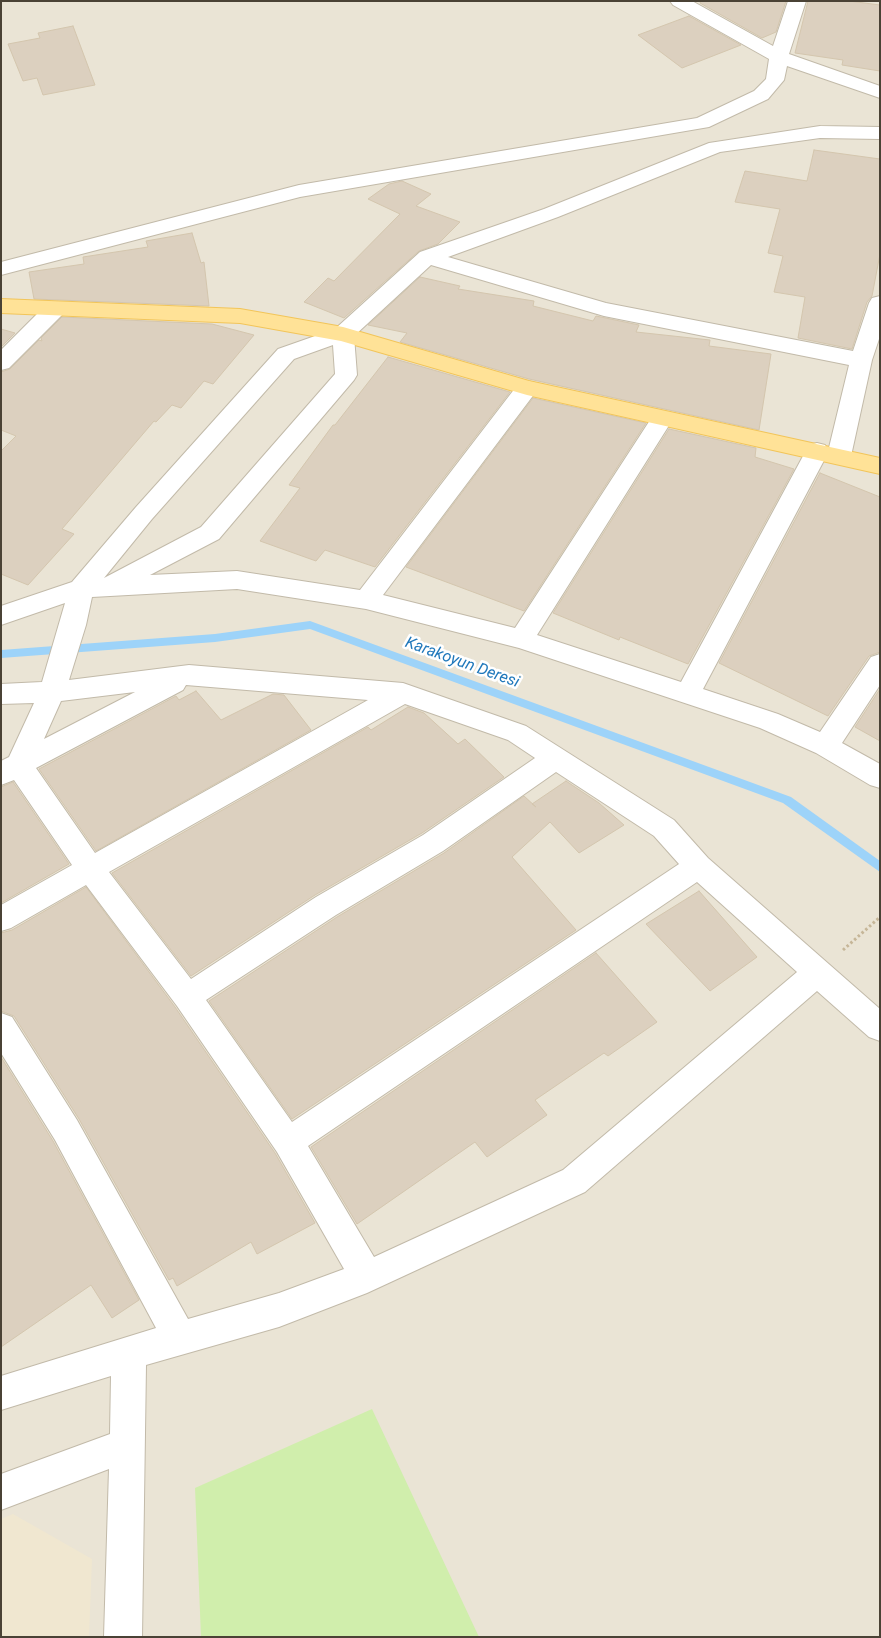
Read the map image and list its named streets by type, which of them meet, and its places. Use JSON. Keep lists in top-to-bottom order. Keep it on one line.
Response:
{"water":["Karakoyun Deresi"]}
